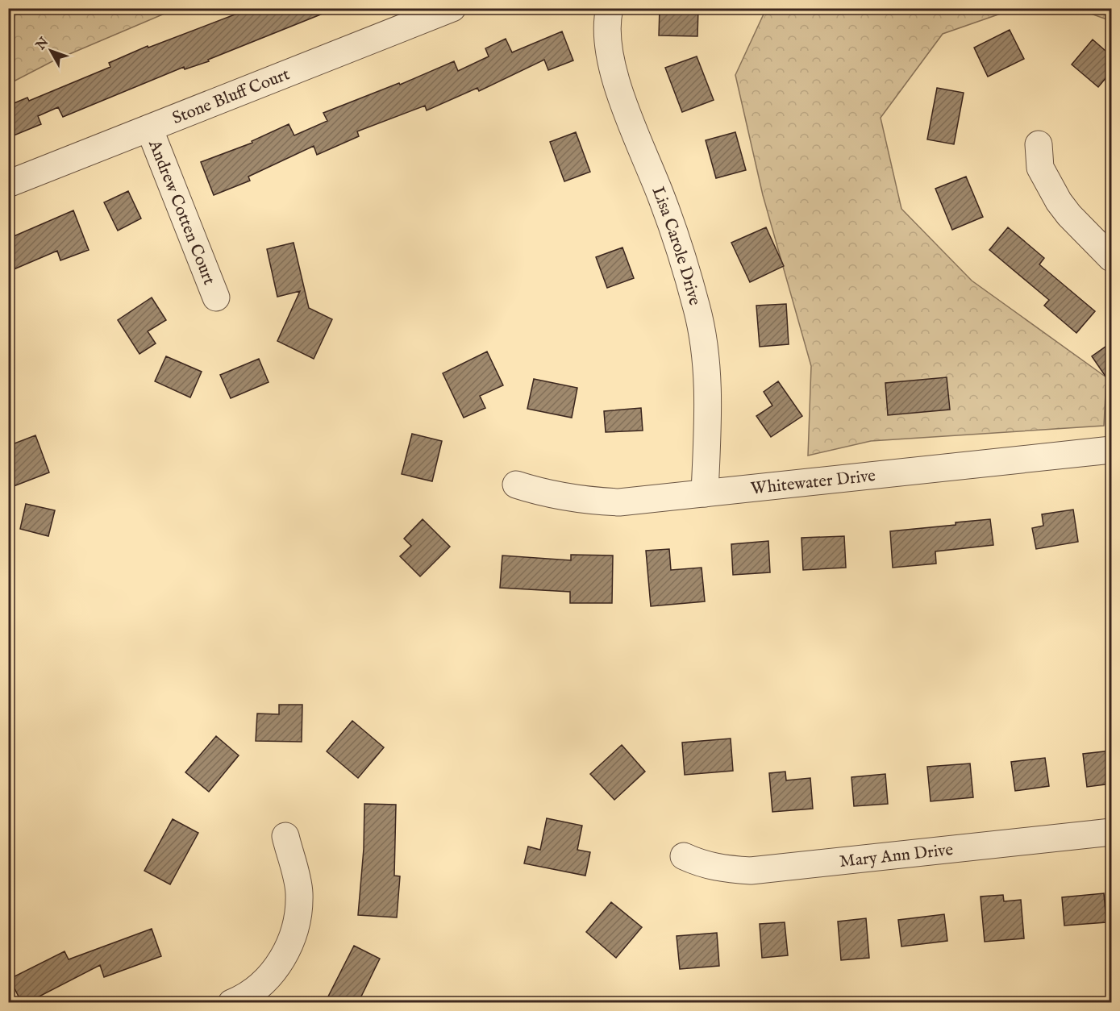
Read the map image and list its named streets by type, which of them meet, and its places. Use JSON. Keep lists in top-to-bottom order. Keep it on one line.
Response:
{"streets":{"street":["Stone Bluff Court","Andrew Cotten Court","Lisa Carole Drive","Whitewater Drive","Mary Ann Drive"]},"crossings":[["Stone Bluff Court","Andrew Cotten Court"],["Lisa Carole Drive","Whitewater Drive"]],"north":"top left"}
